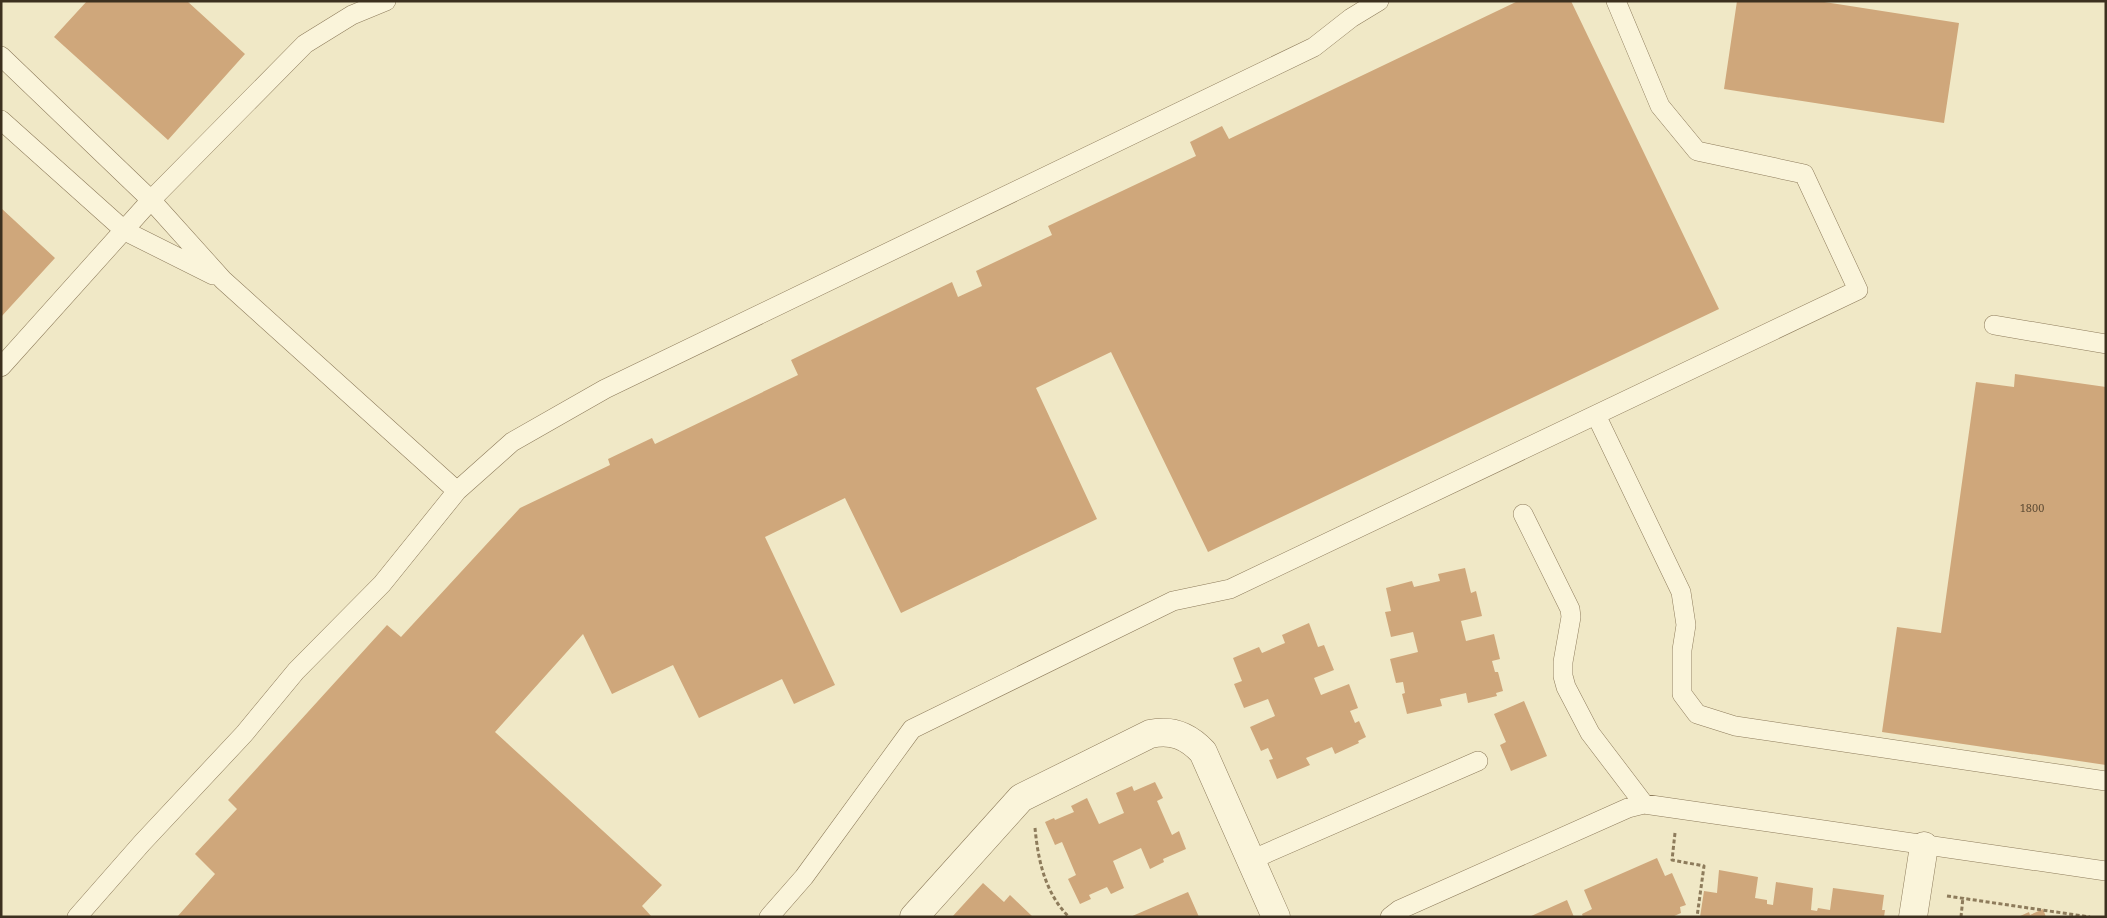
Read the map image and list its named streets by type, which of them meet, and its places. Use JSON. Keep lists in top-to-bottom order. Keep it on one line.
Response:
{"house_numbers":["1800"]}
